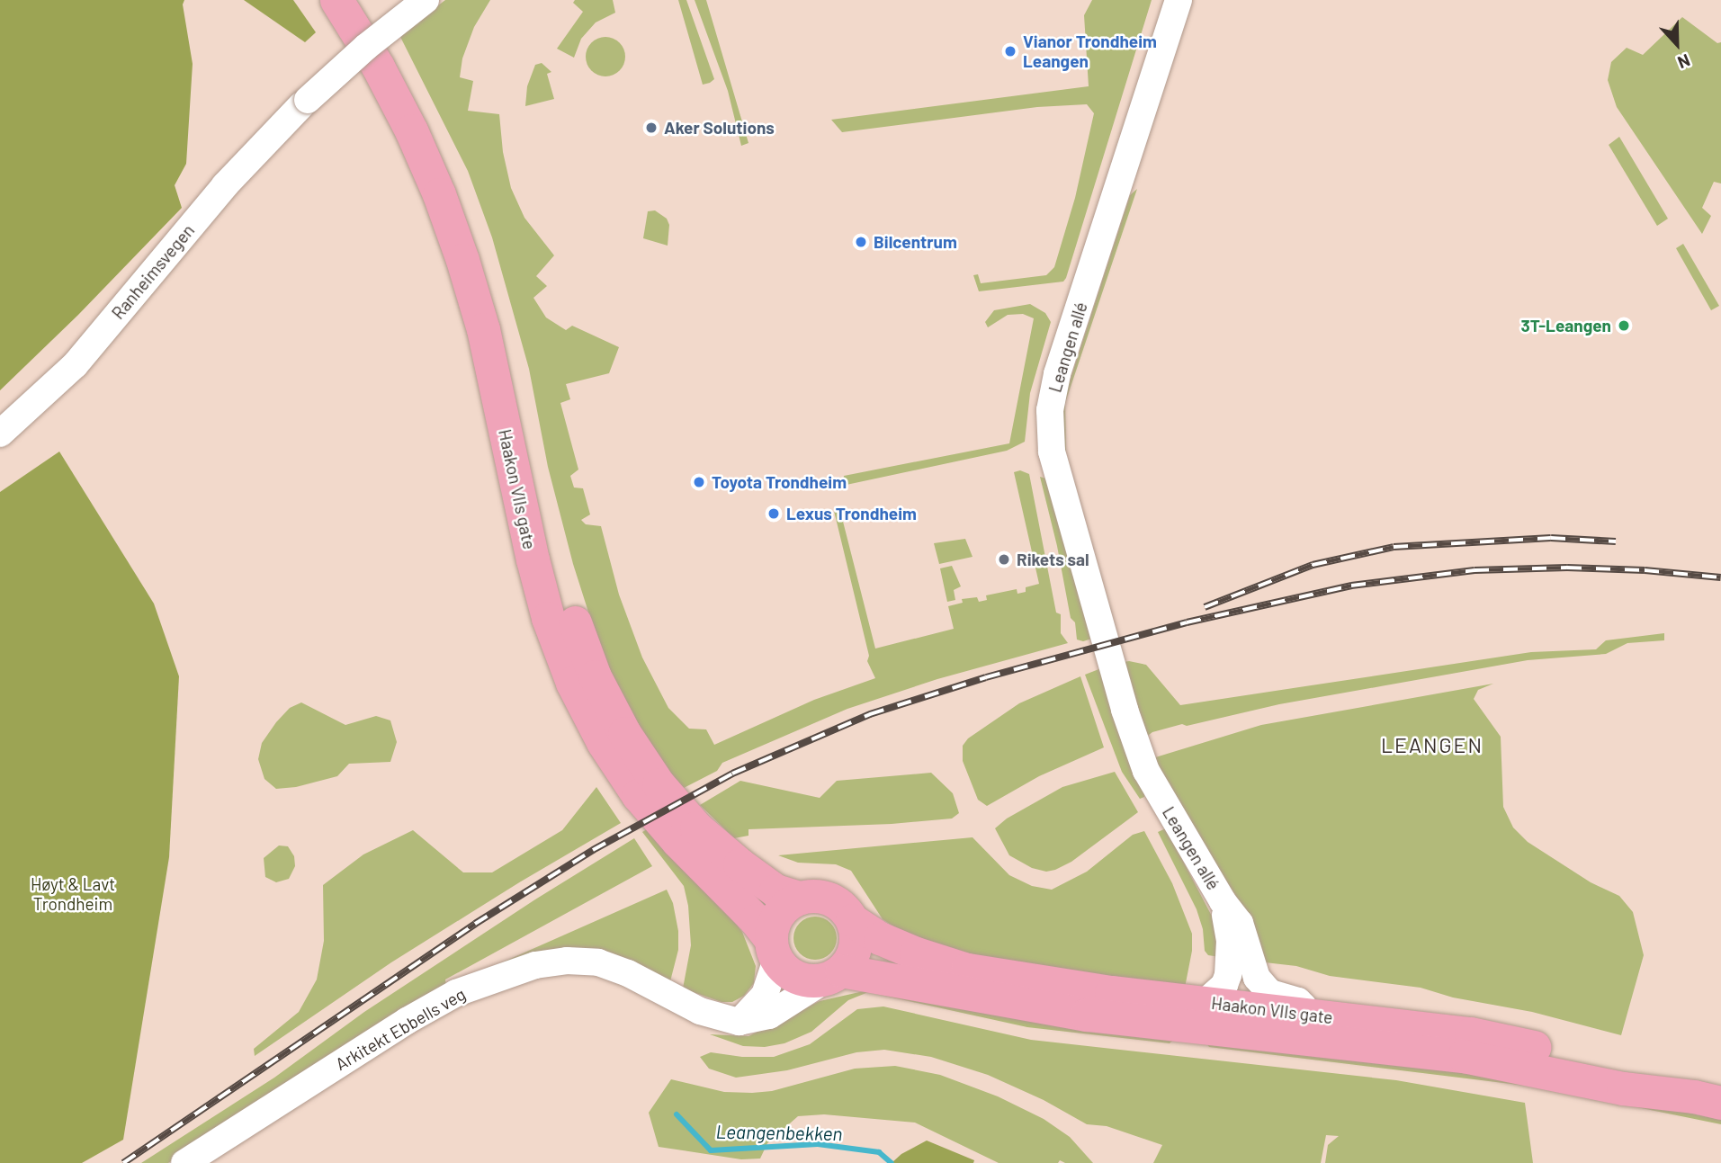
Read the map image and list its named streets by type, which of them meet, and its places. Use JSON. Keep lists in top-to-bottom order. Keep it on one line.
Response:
{"streets":{"main road":["Haakon VIIs gate"],"street":["Ranheimsvegen","Leangen allé","Arkitekt Ebbells veg"]},"crossings":[["Leangen allé","Haakon VIIs gate"],["Haakon VIIs gate","Arkitekt Ebbells veg"]],"districts":["LEANGEN"],"water":["Leangenbekken"],"parks":["Høyt & Lavt Trondheim"],"places":["Vianor Trondheim Leangen","Aker Solutions","Bilcentrum","3T-Leangen","Toyota Trondheim","Lexus Trondheim","Rikets sal"],"north":"bottom"}
